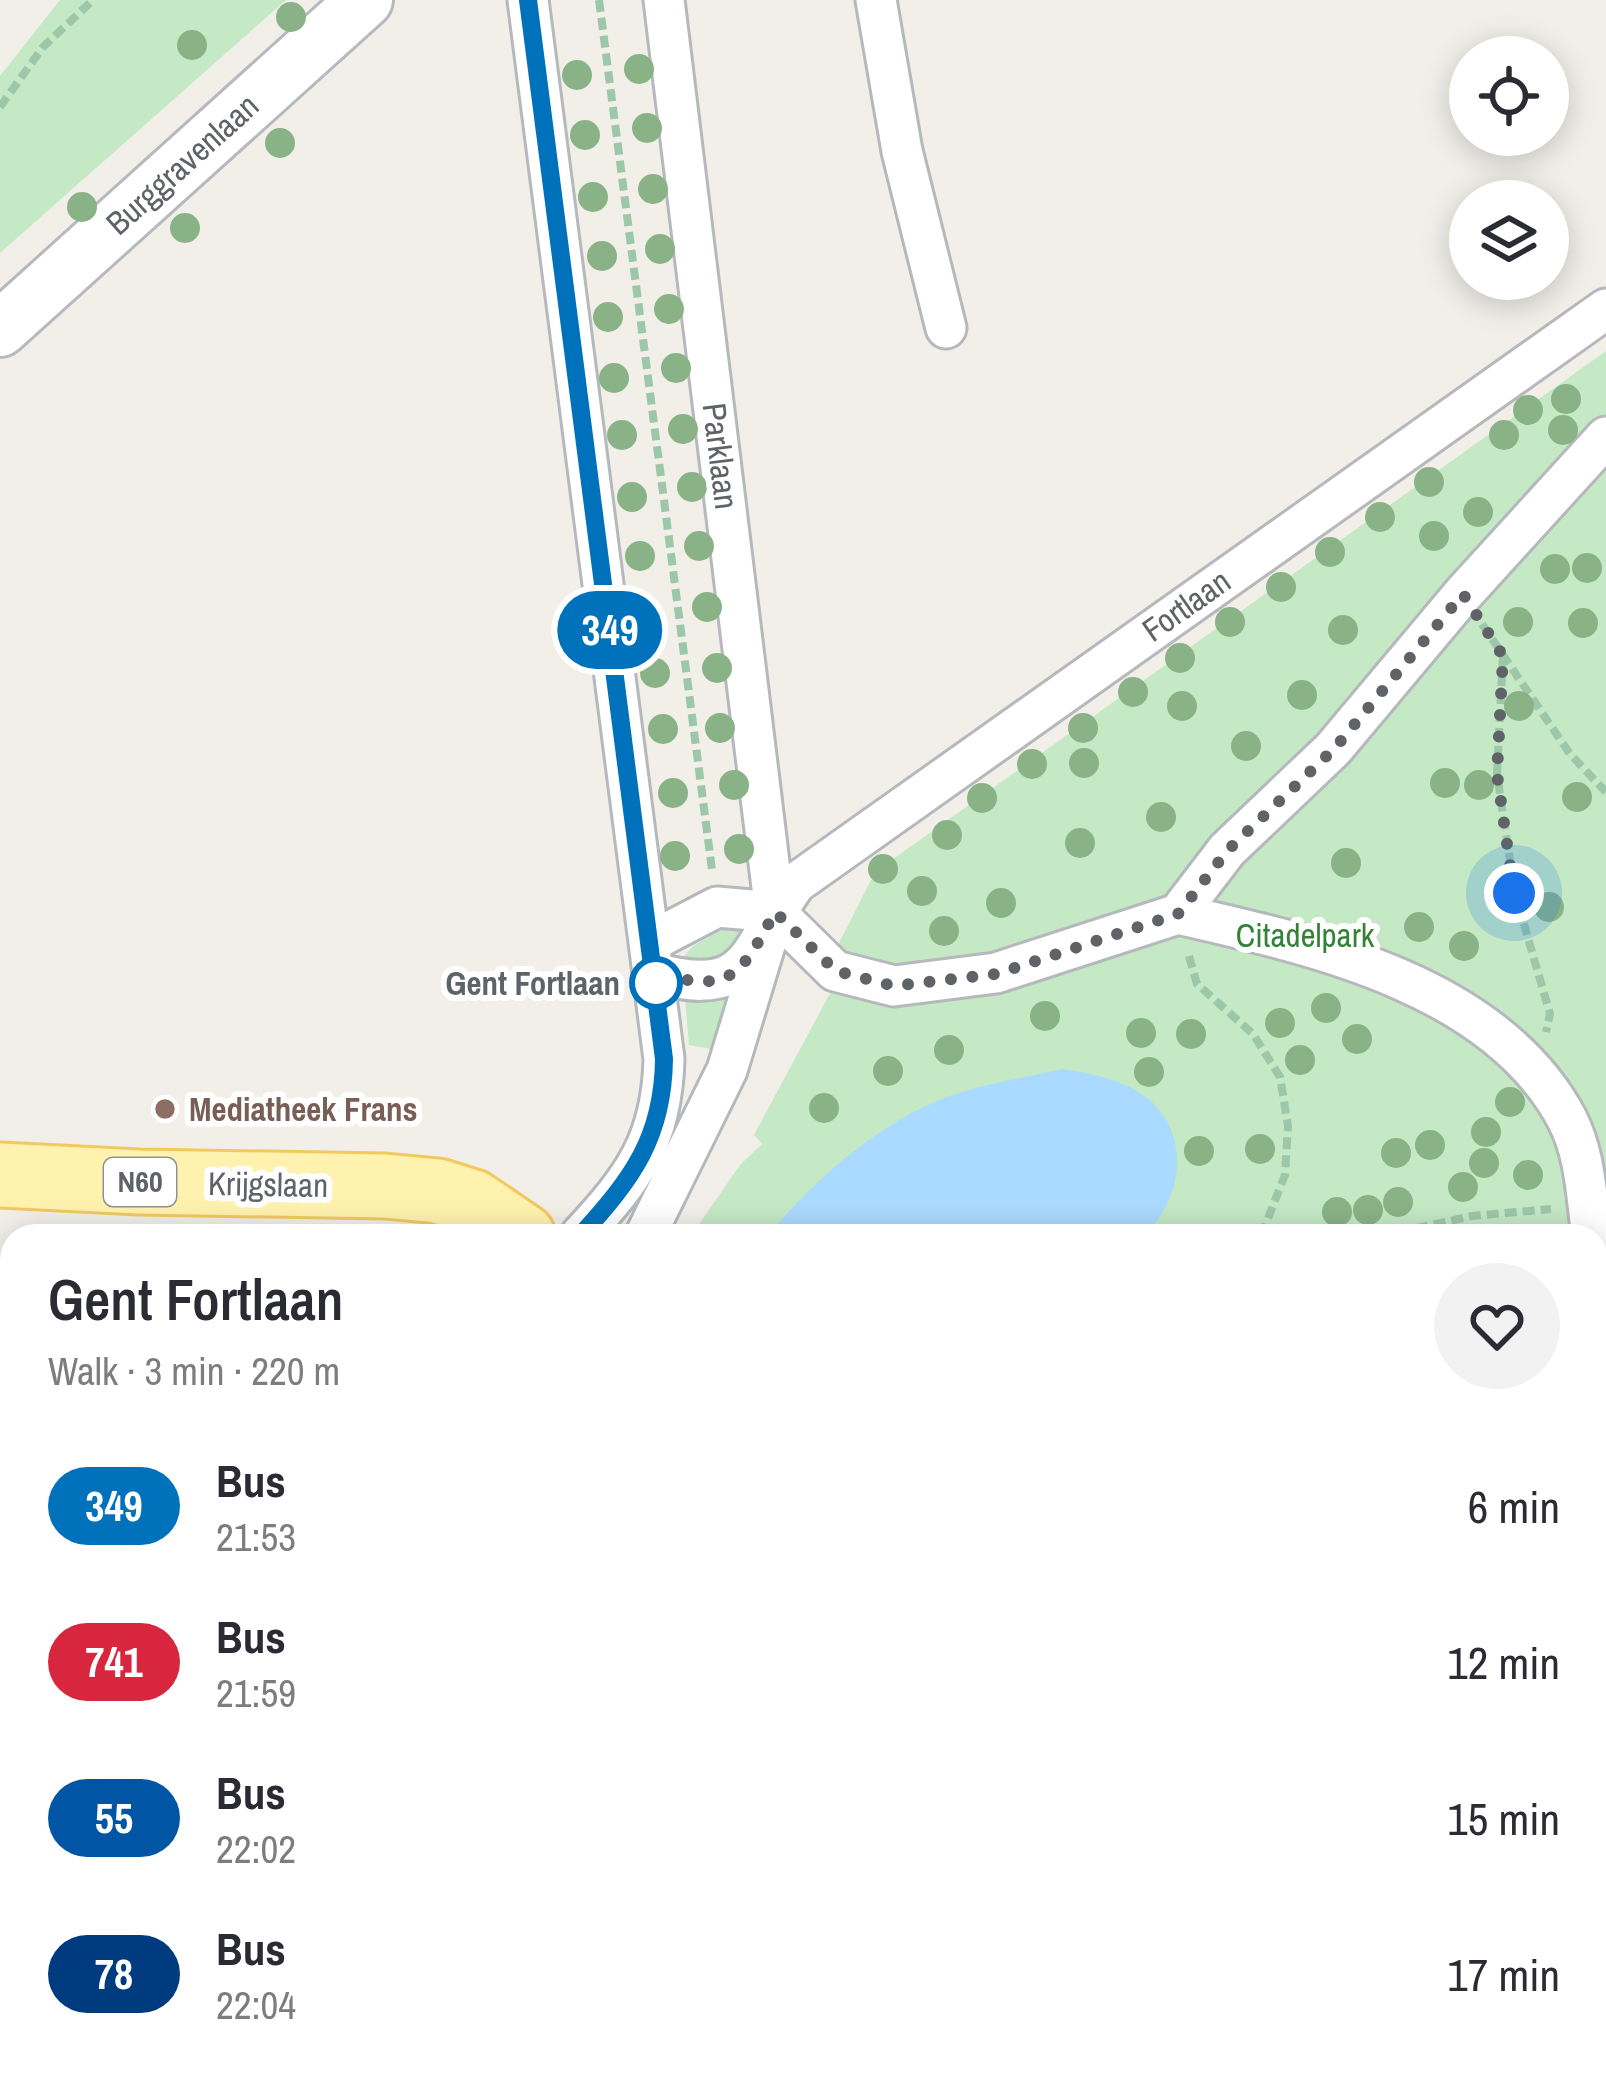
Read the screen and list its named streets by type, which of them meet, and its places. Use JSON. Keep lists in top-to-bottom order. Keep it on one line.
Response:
{"streets":{"main road":["N60","Krijgslaan"],"street":["Burggravenlaan","Parklaan","Fortlaan"]},"crossings":[["Parklaan","Fortlaan"]],"parks":["Citadelpark"],"places":["Gent Fortlaan","Mediatheek Frans"],"lines":["bus line 349"],"page":{"on_map":"349","heading":["Gent Fortlaan","Walk · 3 min · 220 m"],"list":[{"mark":"349","name":"Bus","note":"21:53","value":"6 min"},{"mark":"741","name":"Bus","note":"21:59","value":"12 min"},{"mark":"55","name":"Bus","note":"22:02","value":"15 min"},{"mark":"78","name":"Bus","note":"22:04","value":"17 min"}]}}
